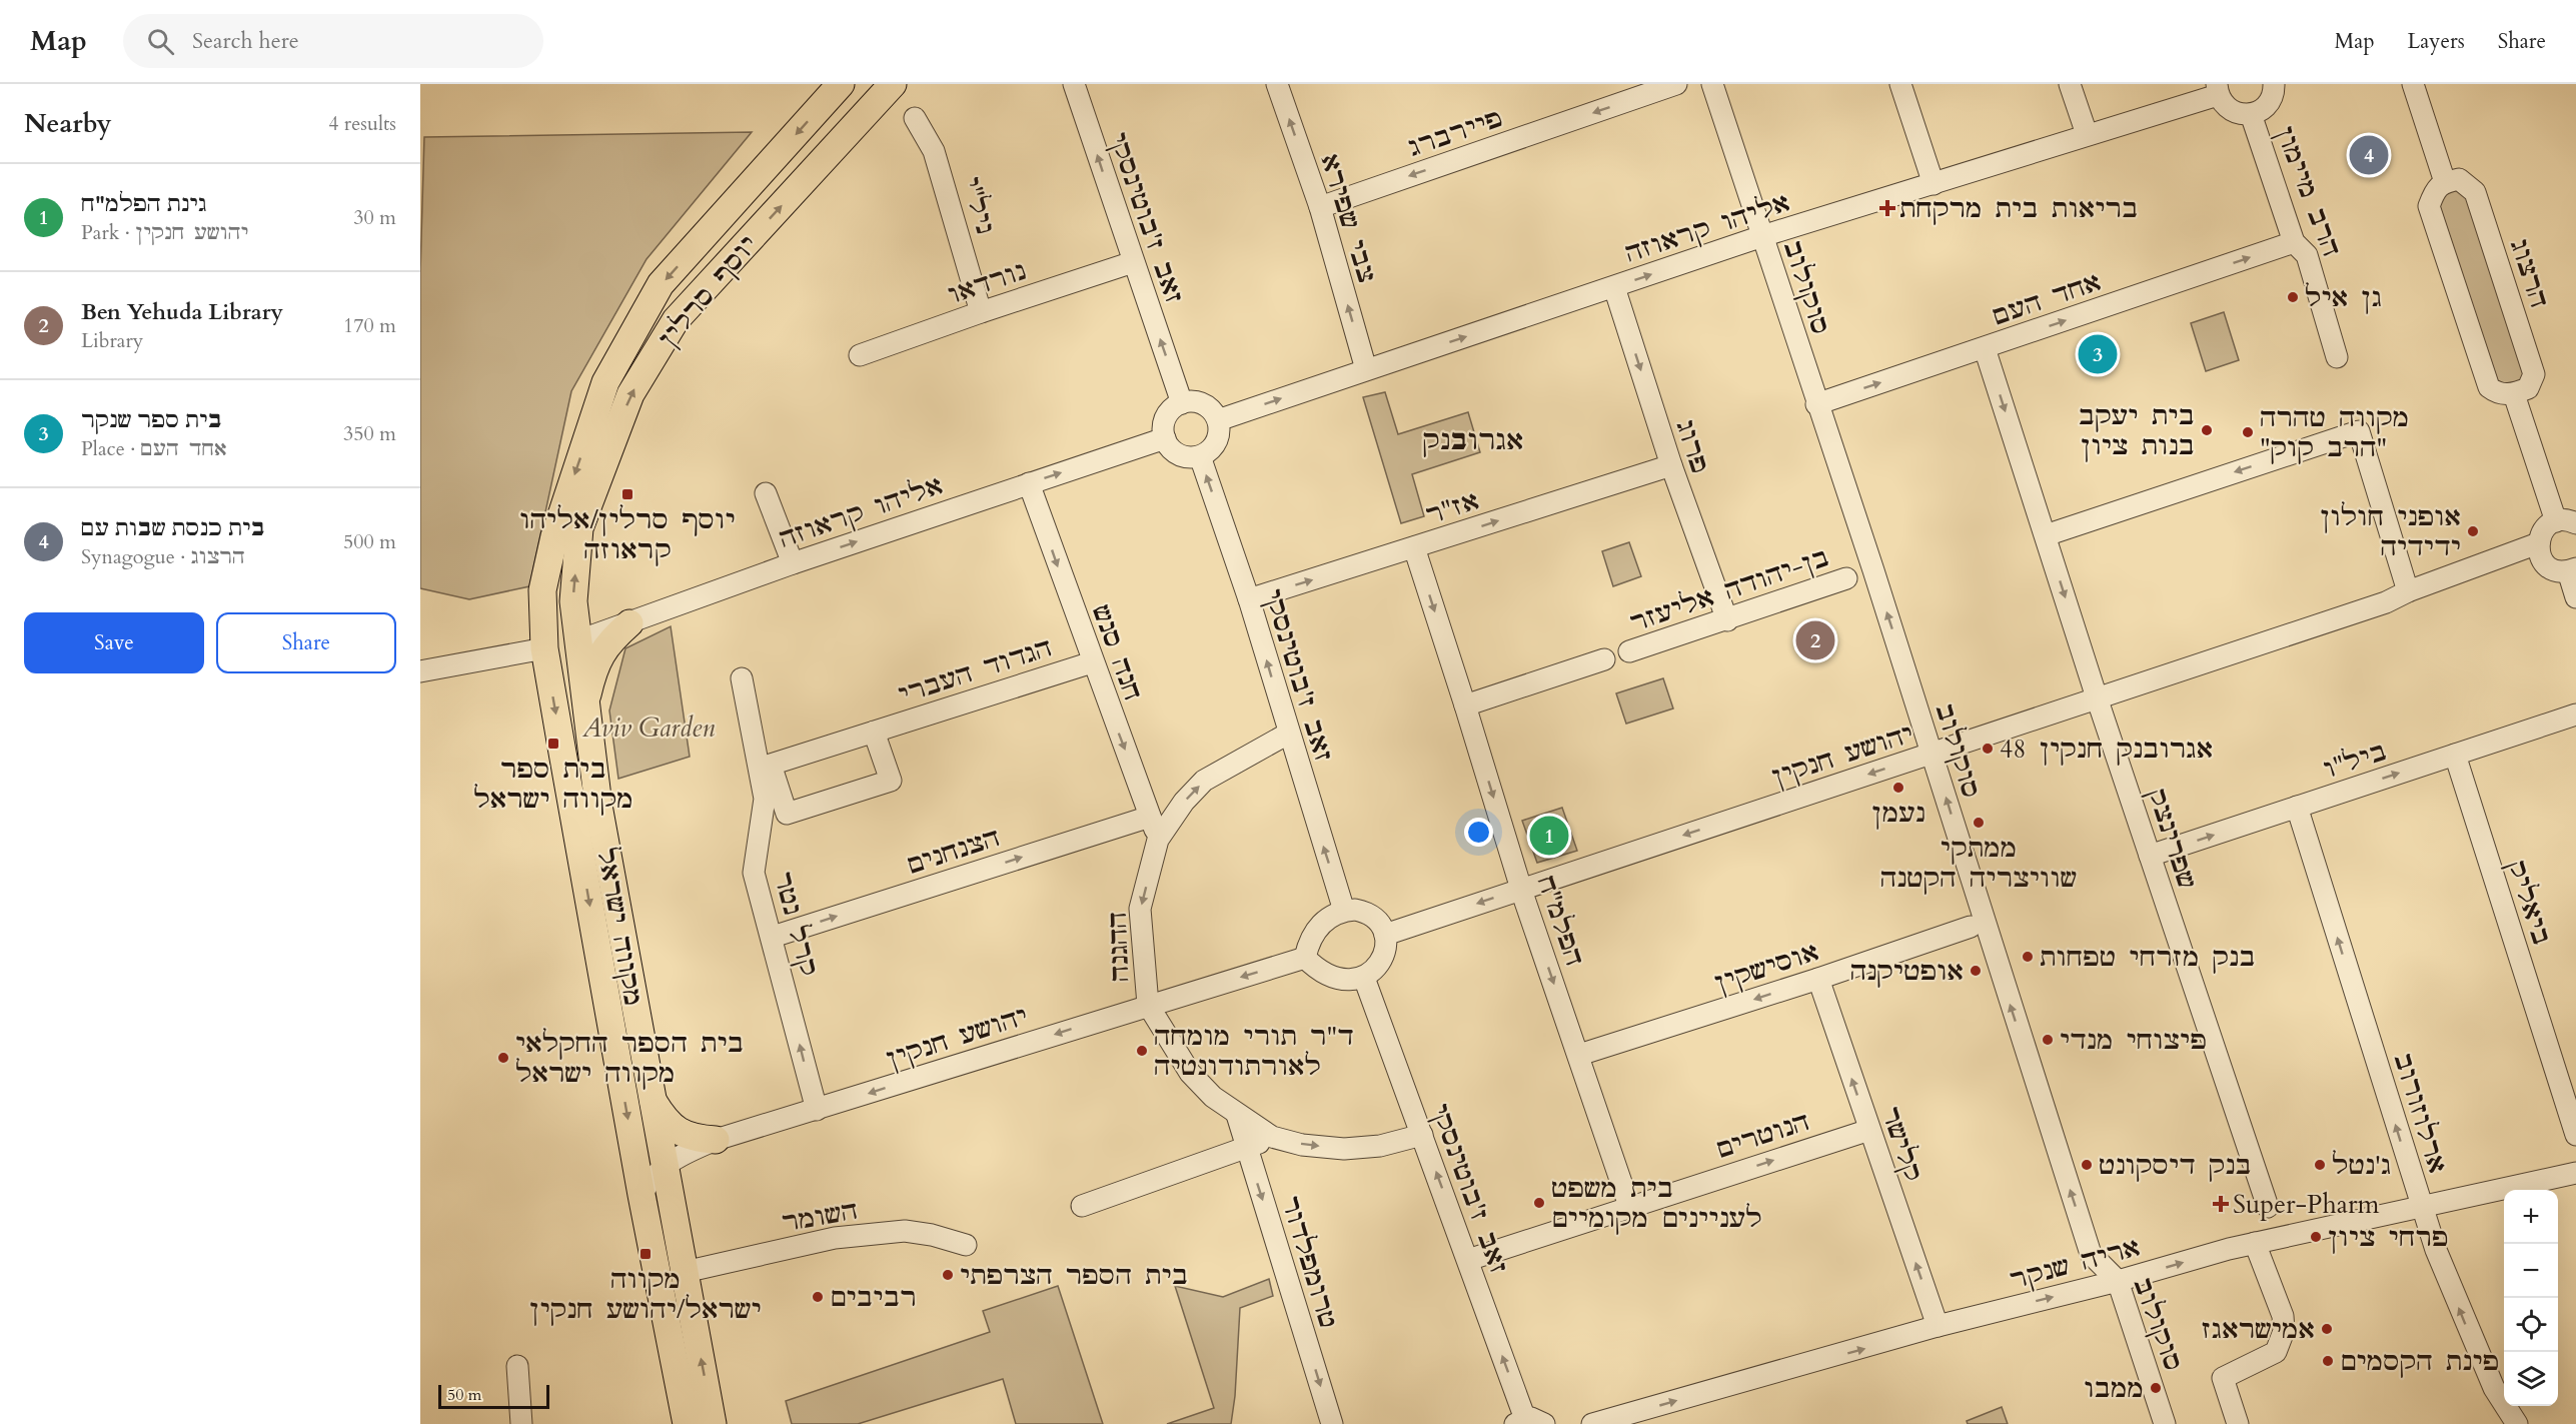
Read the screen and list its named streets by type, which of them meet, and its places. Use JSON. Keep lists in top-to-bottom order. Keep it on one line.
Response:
{"streets":{"main road":["יוסף סרלין","מקווה ישראל"],"street":["פיירברג","הרב מיימון","ניל\"י","זאב ז'בוטינסקי","צבי שפירא","אליהו קראוזה","הרצוג","נורדאו","סוקולוב","אחד העם","פרוג","אז\"ר","בן-יהודה אליעזר","חנה סנש","הגדוד העברי","יהושע חנקין","ביל\"ו","שפרינצק","הצנחנים","ביאליק","הפלמ\"ח","קרל נטר","ההגנה","אוסישקין","ארלוזורוב","הנוטרים","קלישר","השומר","טרומפלדור","אריה שנקר"]},"crossings":[["פיירברג","צבי שפירא"],["הרב מיימון","אחד העם"],["ניל\"י","נורדאו"],["זאב ז'בוטינסקי","אליהו קראוזה"],["זאב ז'בוטינסקי","נורדאו"],["זאב ז'בוטינסקי","אז\"ר"],["זאב ז'בוטינסקי","יהושע חנקין"],["זאב ז'בוטינסקי","ההגנה"],["זאב ז'בוטינסקי","הנוטרים"],["צבי שפירא","אליהו קראוזה"],["אליהו קראוזה","סוקולוב"],["אליהו קראוזה","יוסף סרלין"],["אליהו קראוזה","פרוג"],["אליהו קראוזה","חנה סנש"],["אליהו קראוזה","מקווה ישראל"],["סוקולוב","אחד העם"],["סוקולוב","יהושע חנקין"],["סוקולוב","אריה שנקר"],["יוסף סרלין","מקווה ישראל"],["אחד העם","שפרינצק"],["פרוג","אז\"ר"],["פרוג","בן-יהודה אליעזר"],["אז\"ר","הפלמ\"ח"],["חנה סנש","הגדוד העברי"],["חנה סנש","הצנחנים"],["חנה סנש","ההגנה"],["יהושע חנקין","שפרינצק"],["יהושע חנקין","הפלמ\"ח"],["יהושע חנקין","קרל נטר"],["יהושע חנקין","מקווה ישראל"],["יהושע חנקין","ההגנה"],["ביל\"ו","שפרינצק"],["ביל\"ו","ביאליק"],["ביל\"ו","ארלוזורוב"],["הצנחנים","קרל נטר"],["הפלמ\"ח","אוסישקין"],["הפלמ\"ח","הנוטרים"],["מקווה ישראל","השומר"],["ההגנה","טרומפלדור"],["אוסישקין","קלישר"],["ארלוזורוב","אריה שנקר"],["הנוטרים","קלישר"],["קלישר","אריה שנקר"]],"one_way":["פיירברג","זאב ז'בוטינסקי","צבי שפירא","אליהו קראוזה","סוקולוב","אחד העם","פרוג","חנה סנש","יהושע חנקין","ביל\"ו","שפרינצק","הצנחנים","הפלמ\"ח","קרל נטר","אוסישקין","ארלוזורוב","הנוטרים","קלישר","טרומפלדור","אריה שנקר"],"districts":["אגרובנק"],"parks":["Aviv Garden"],"places":{"health":["בריאות בית מרקחת","Super-Pharm"],"other":["גן איל","בית יעקב בנות ציון","מקווה טהרה \"הרב קוק\"","אופני חולון ידידיה","אגרובנק חנקין 48","נעמן","ממתקי שוויצריה הקטנה","בנק מזרחי טפחות","אופטיקנה","פיצוחי מנדי","ד\"ר תורי מומחה לאורתודונטיה","בית הספר החקלאי מקווה ישראל","בנק דיסקונט","ג'נטל","בית משפט לעניינים מקומיים","פרחי ציון","בית הספר הצרפתי","רביבים","אמישראגז","פינת הקסמים","ממבו"],"transit":["יוסף סרלין/אליהו קראוזה","בית ספר מקווה ישראל","מקווה ישראל/יהושע חנקין"]},"scale_bar":"50 m","page":{"header":"Map","search":"Search here","nav":["Map","Layers","Share"],"heading":["Nearby","4 results"],"pins":["4","3","2","1"],"list":[{"mark":"1","name":"גינת הפלמ\"ח","note":"Park · יהושע חנקין","value":"30 m"},{"mark":"2","name":"Ben Yehuda Library","note":"Library","value":"170 m"},{"mark":"3","name":"בית ספר שנקר","note":"Place · אחד העם","value":"350 m"},{"mark":"4","name":"בית כנסת שבות עם","note":"Synagogue · הרצוג","value":"500 m"}],"buttons":["Save","Share"],"map_buttons":["+","−"],"scale":"50 m"}}
